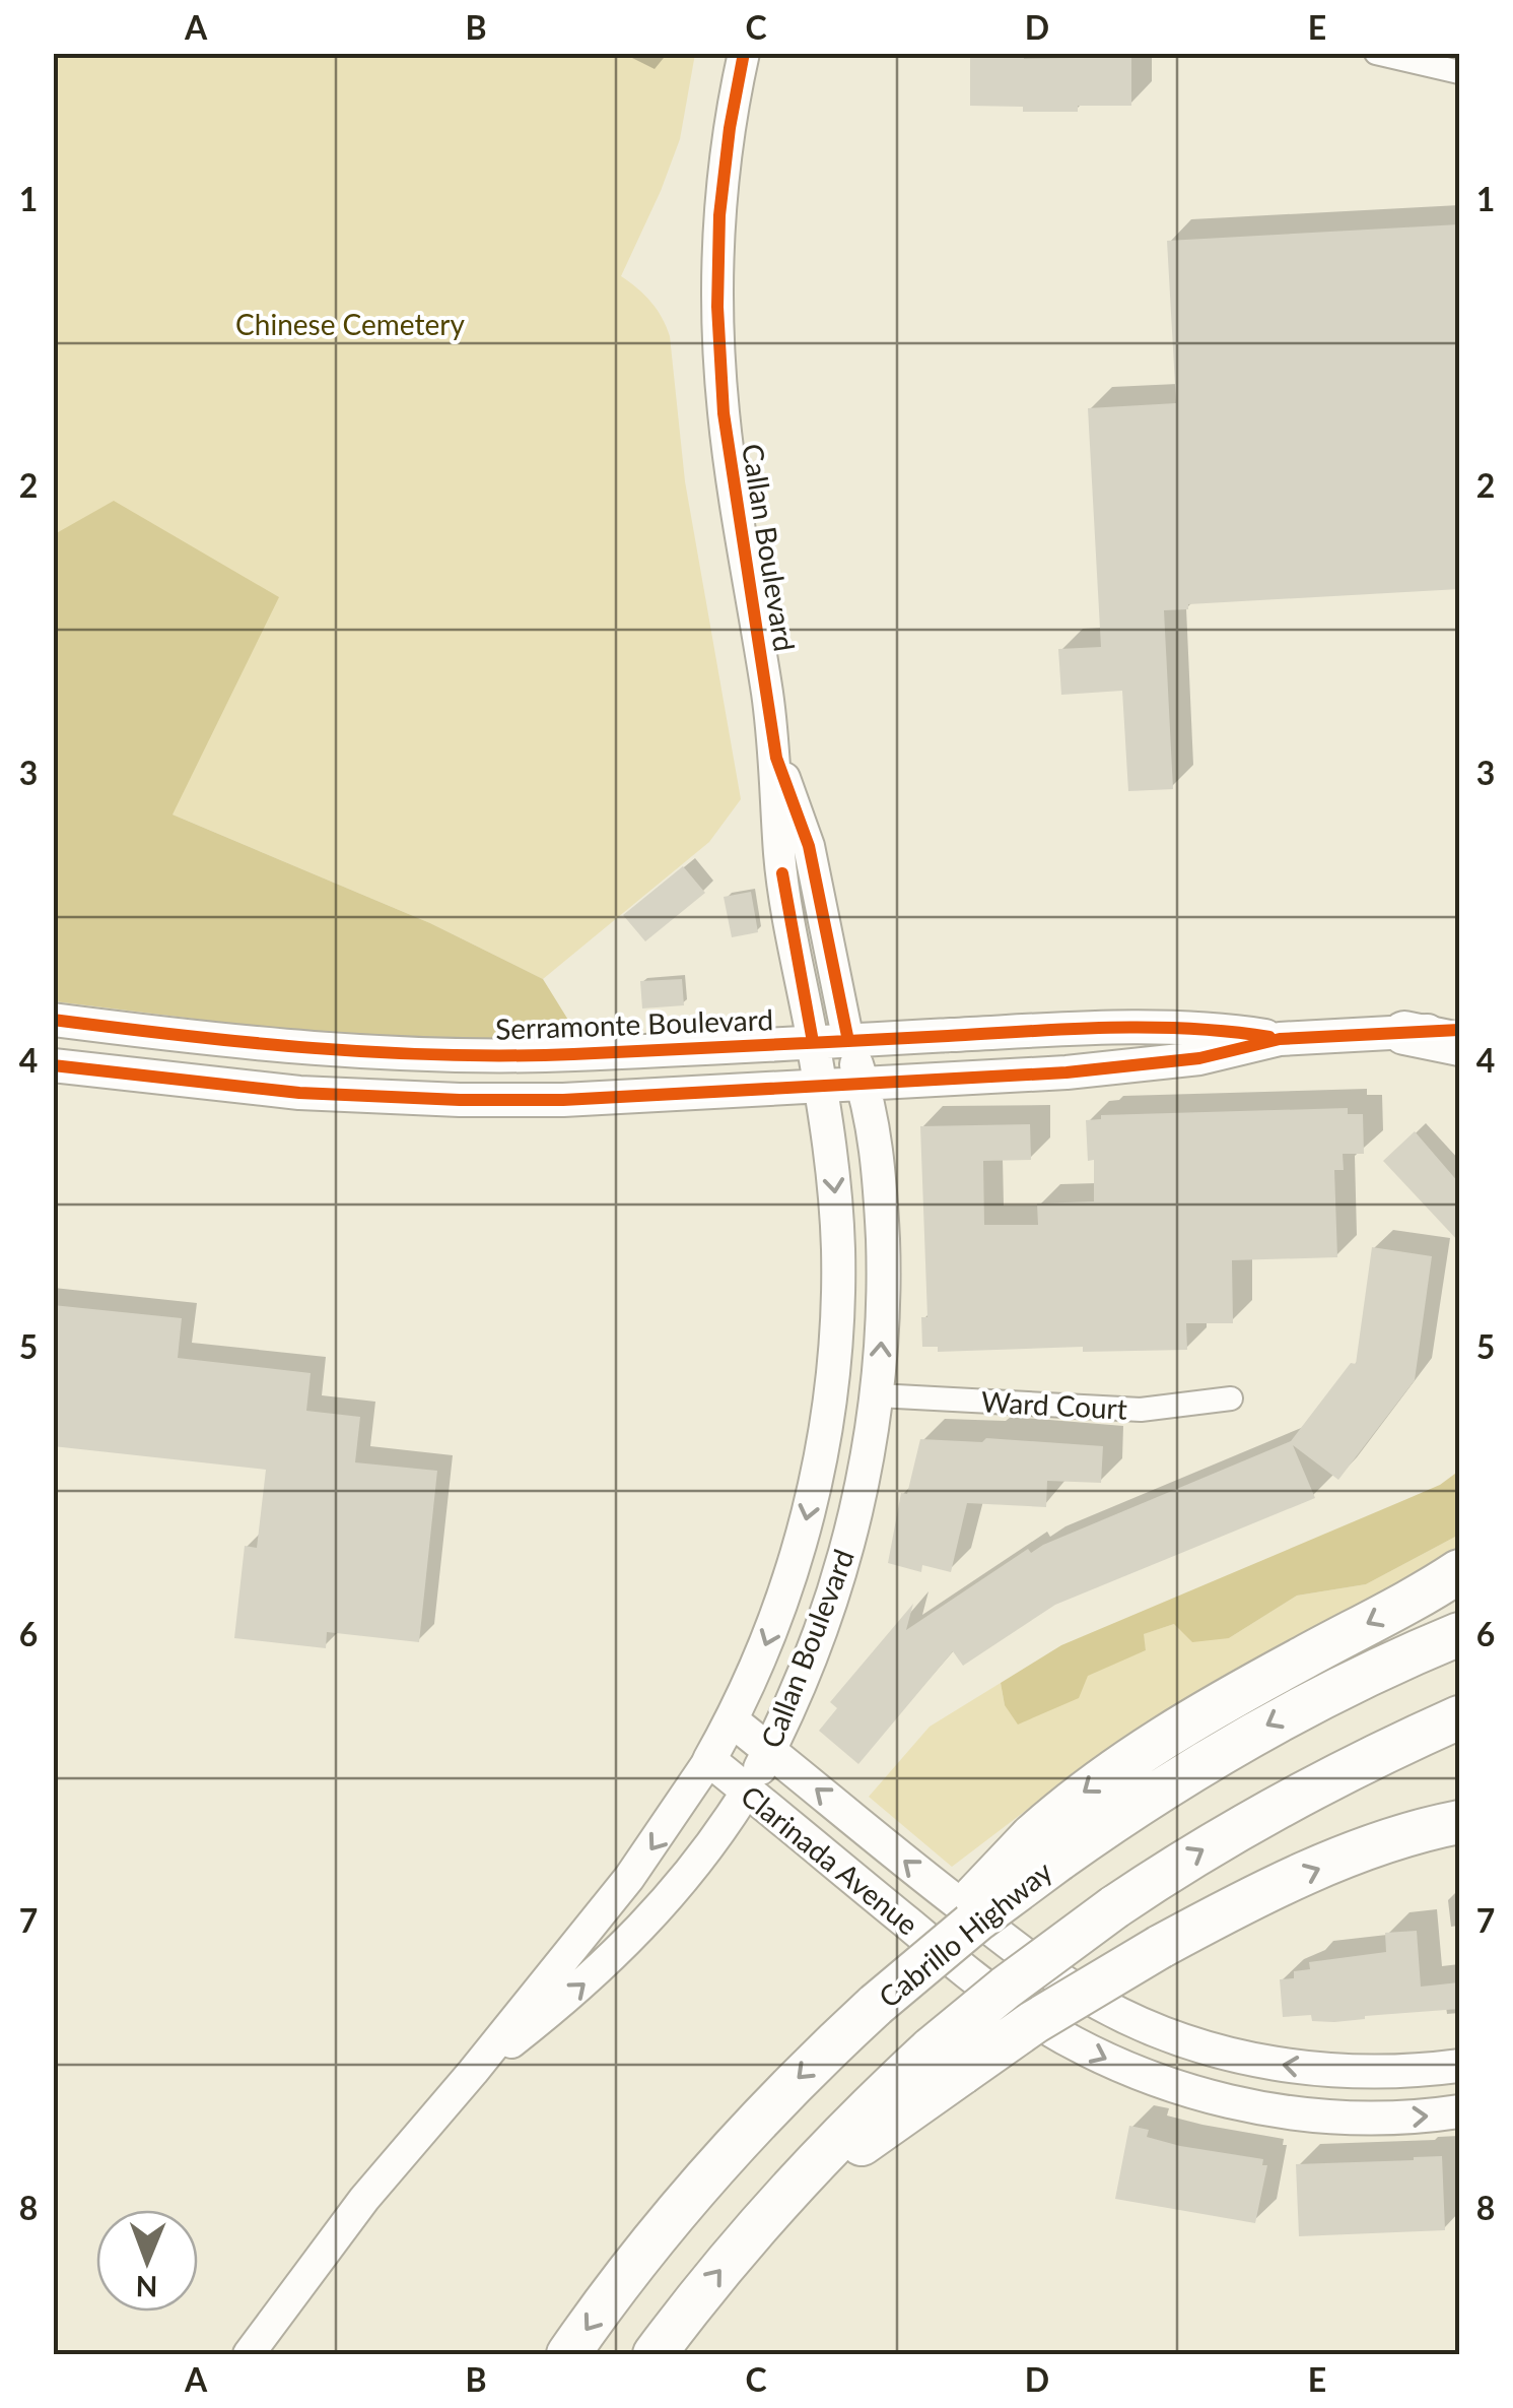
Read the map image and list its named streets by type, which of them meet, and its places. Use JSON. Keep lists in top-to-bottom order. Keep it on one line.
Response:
{"streets":{"highway":["Cabrillo Highway"],"main road":["Callan Boulevard","Serramonte Boulevard","Clarinada Avenue"],"street":["Ward Court"]},"crossings":[["Callan Boulevard","Serramonte Boulevard"],["Callan Boulevard","Ward Court"],["Callan Boulevard","Clarinada Avenue"]],"parks":["Chinese Cemetery"],"north":"bottom","grid":{"columns":["A","B","C","D","E"],"rows":["1","2","3","4","5","6","7","8"]}}
